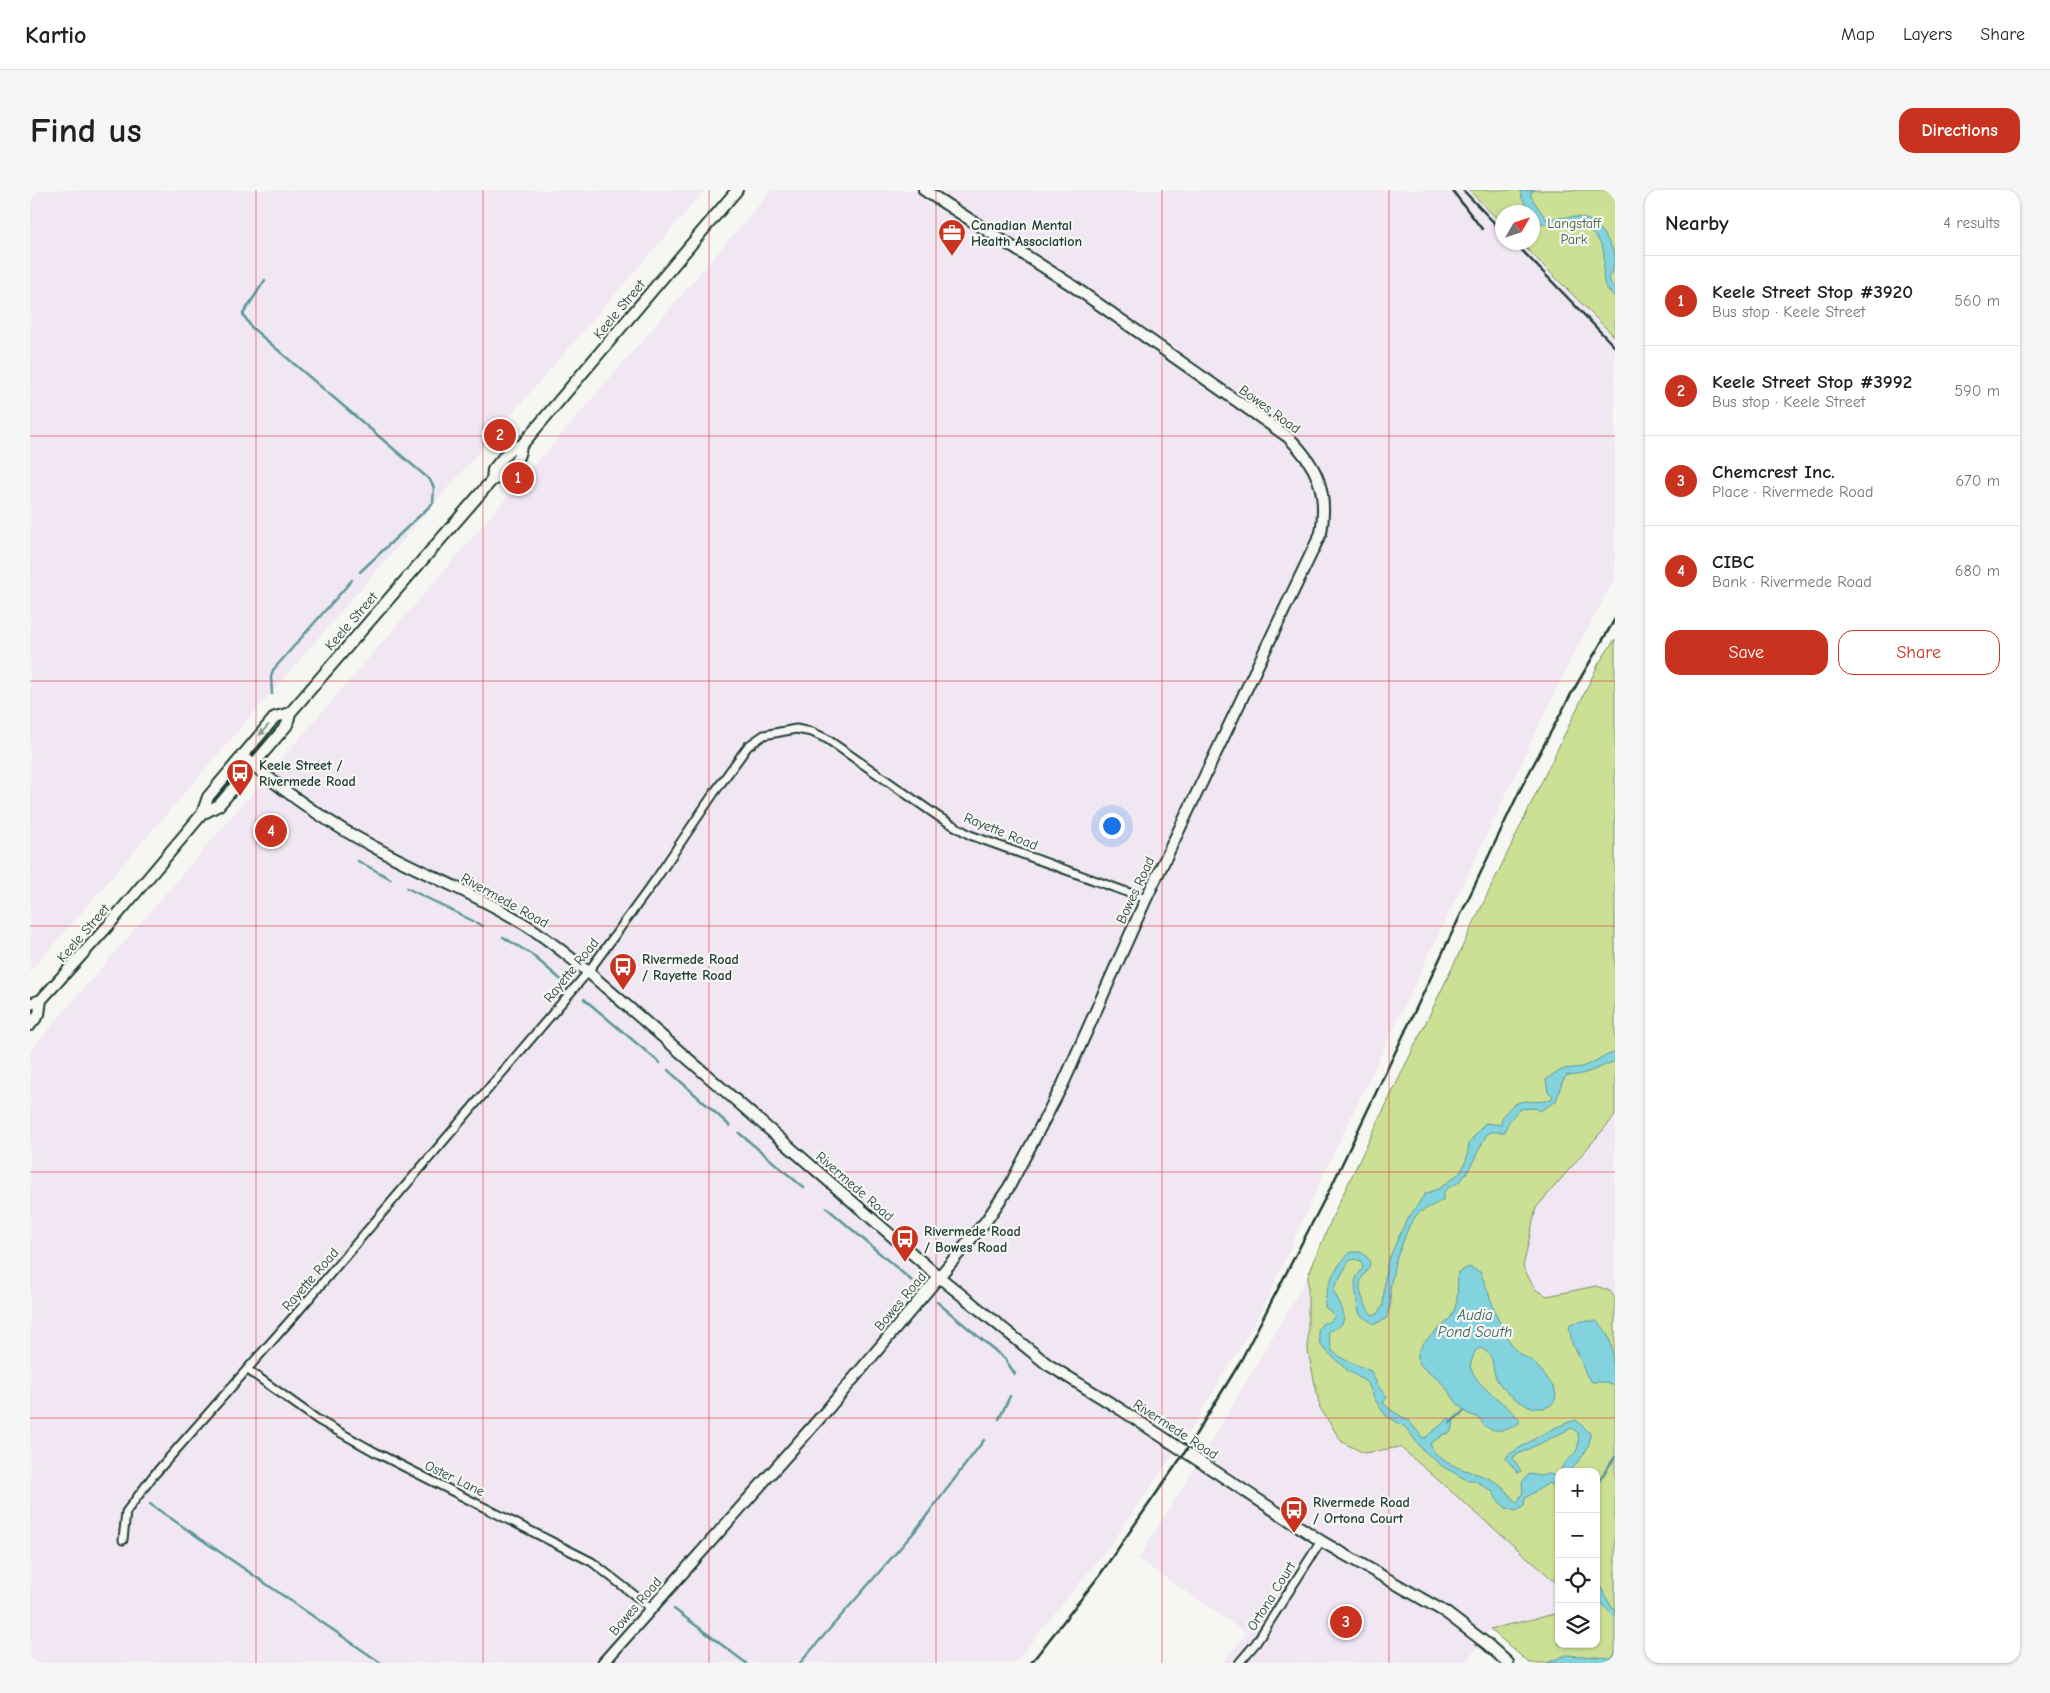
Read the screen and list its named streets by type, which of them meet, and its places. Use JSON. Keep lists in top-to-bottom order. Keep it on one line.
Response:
{"streets":{"street":["Keele Street","Bowes Road","Rayette Road","Rivermede Road","Oster Lane","Ortona Court"]},"crossings":[["Keele Street","Rivermede Road"],["Bowes Road","Rayette Road"],["Bowes Road","Rivermede Road"],["Bowes Road","Oster Lane"],["Rayette Road","Rivermede Road"],["Rayette Road","Oster Lane"],["Rivermede Road","Ortona Court"]],"water":["Audia Pond South"],"parks":["Langstaff Park"],"places":{"office":["Canadian Mental Health Association"],"bus stop":["Keele Street / Rivermede Road","Rivermede Road / Rayette Road","Rivermede Road / Bowes Road","Rivermede Road / Ortona Court"]},"north":"top right","page":{"header":"Kartio","nav":["Map","Layers","Share"],"buttons":["Directions",["Save","Share"]],"title":"Find us","heading":["Nearby","4 results"],"list":[{"mark":"1","name":"Keele Street Stop #3920","note":"Bus stop · Keele Street","value":"560 m"},{"mark":"2","name":"Keele Street Stop #3992","note":"Bus stop · Keele Street","value":"590 m"},{"mark":"3","name":"Chemcrest Inc.","note":"Place · Rivermede Road","value":"670 m"},{"mark":"4","name":"CIBC","note":"Bank · Rivermede Road","value":"680 m"}],"pins":["2","1","4","3"],"map_buttons":["+","−"]}}
